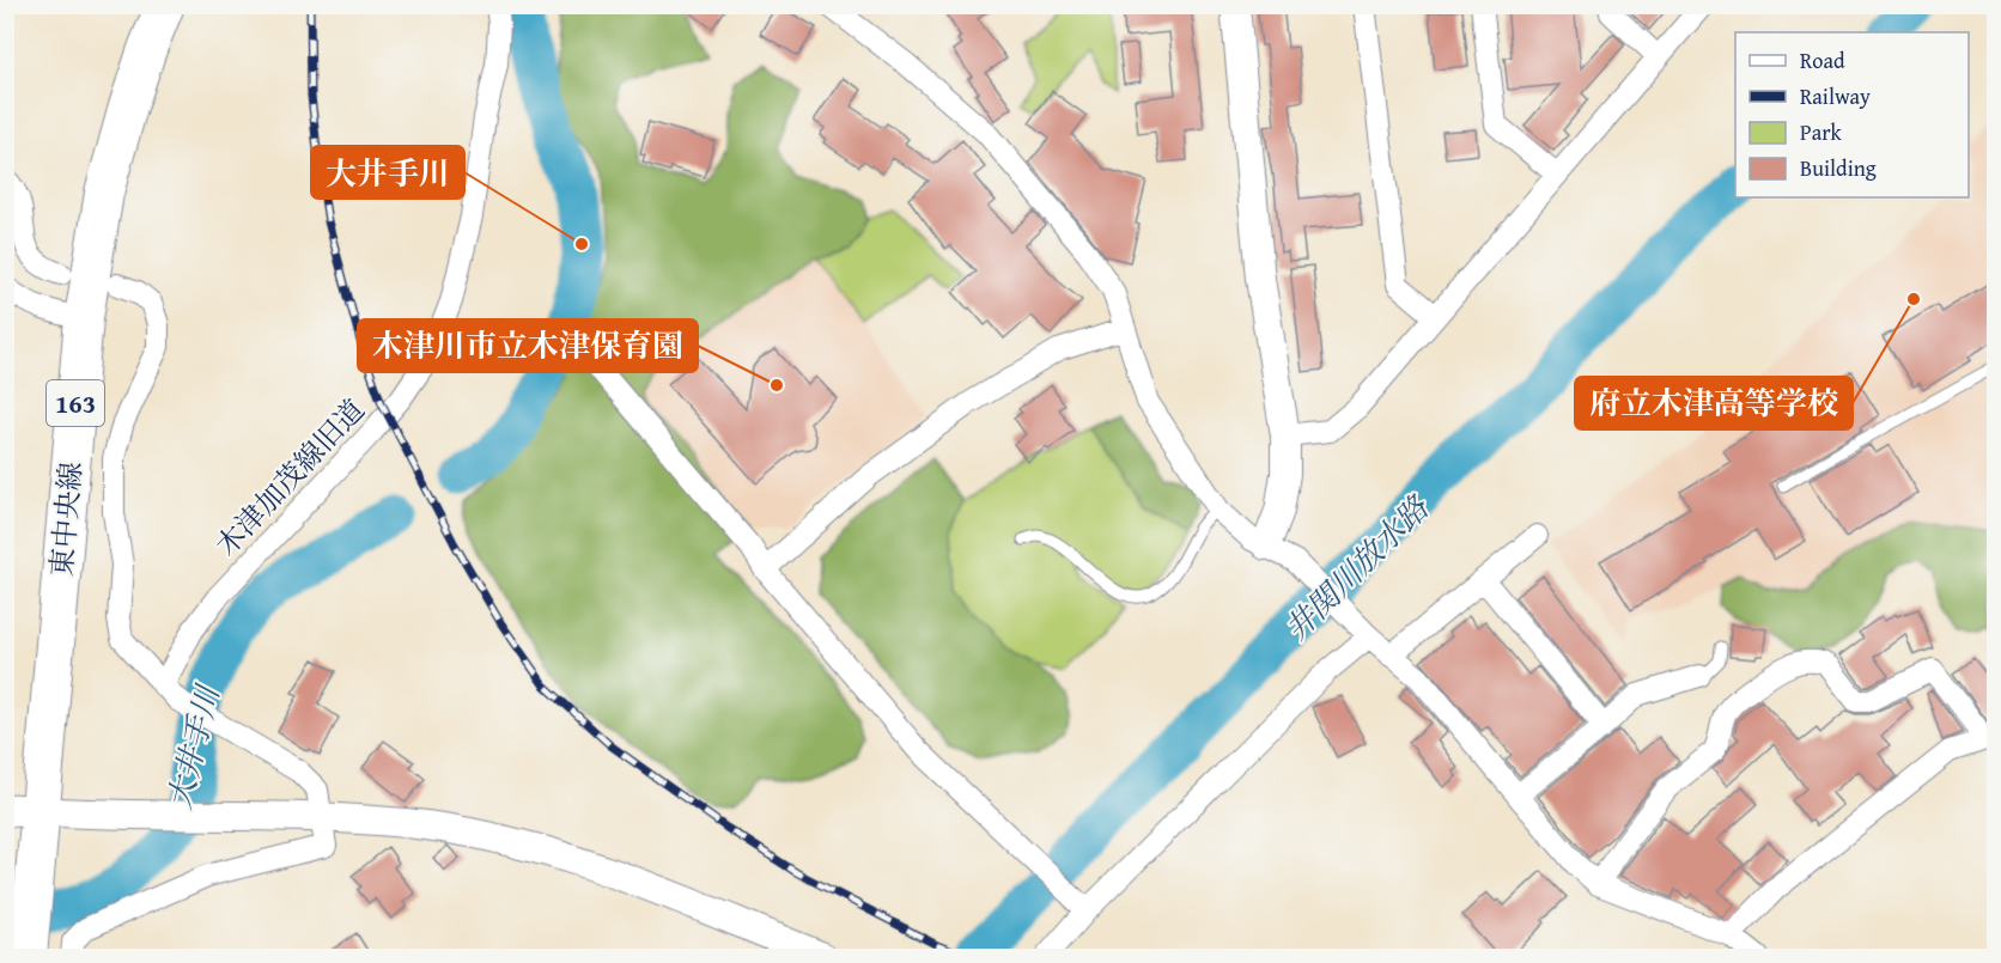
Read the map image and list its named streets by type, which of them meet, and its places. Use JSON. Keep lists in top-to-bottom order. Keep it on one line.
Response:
{"streets":{"highway":["163","東中央線"],"street":["木津加茂線旧道"]},"water":["井関川放水路","大井手川"],"places":["大井手川","府立木津高等学校","木津川市立木津保育園"],"legend":["Road","Railway","Park","Building"]}
